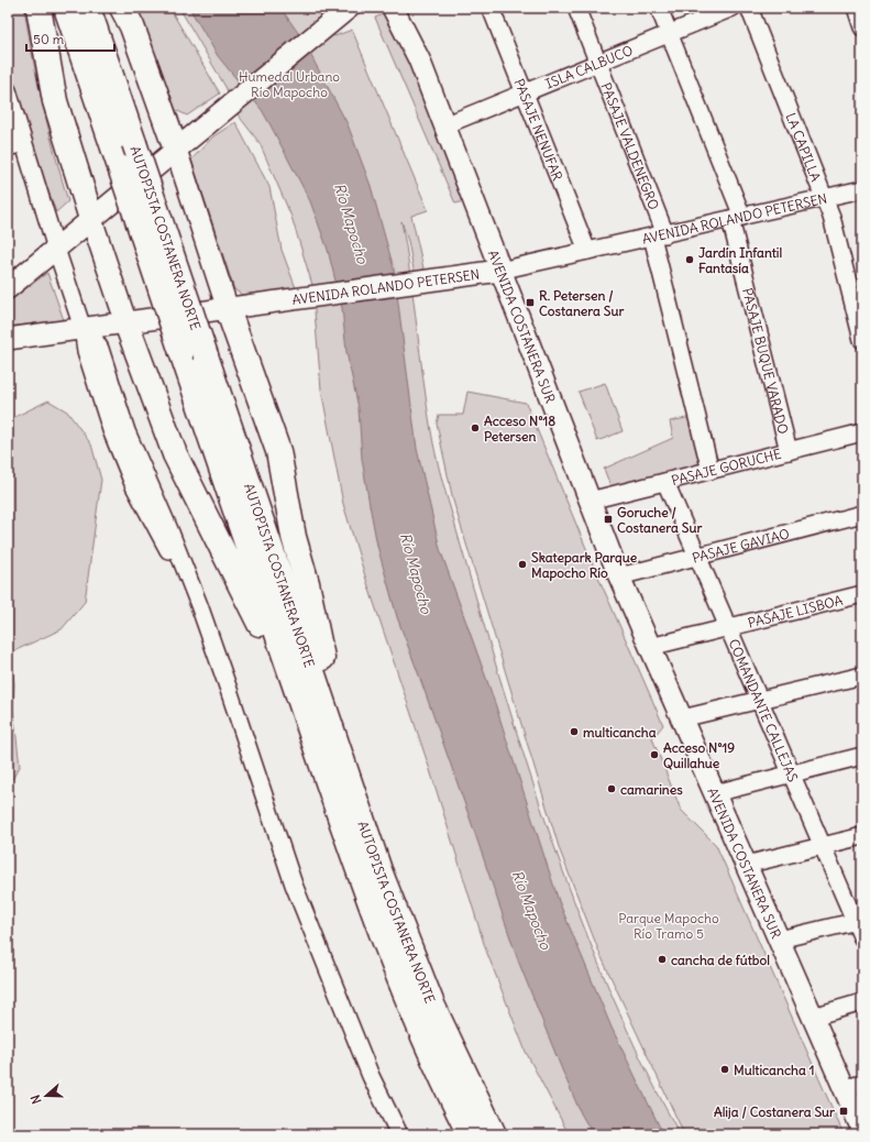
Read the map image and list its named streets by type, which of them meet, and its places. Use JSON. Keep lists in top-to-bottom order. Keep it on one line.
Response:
{"streets":{"highway":["AUTOPISTA COSTANERA NORTE"],"main road":["AVENIDA ROLANDO PETERSEN","AVENIDA COSTANERA SUR"],"street":["ISLA CALBUCO","PASAJE NENUFAR","PASAJE VALDENEGRO","LA CAPILLA","PASAJE BUQUE VARADO","PASAJE GORUCHE","PASAJE GAVIAO","PASAJE LISBOA","COMANDANTE CALLEJAS"]},"crossings":[["ISLA CALBUCO","PASAJE NENUFAR"],["ISLA CALBUCO","PASAJE VALDENEGRO"],["ISLA CALBUCO","AVENIDA COSTANERA SUR"],["ISLA CALBUCO","PASAJE BUQUE VARADO"],["PASAJE NENUFAR","AVENIDA ROLANDO PETERSEN"],["PASAJE VALDENEGRO","AVENIDA ROLANDO PETERSEN"],["PASAJE VALDENEGRO","PASAJE GORUCHE"],["LA CAPILLA","AVENIDA ROLANDO PETERSEN"],["AVENIDA ROLANDO PETERSEN","AVENIDA COSTANERA SUR"],["AVENIDA ROLANDO PETERSEN","PASAJE BUQUE VARADO"],["AVENIDA COSTANERA SUR","PASAJE GORUCHE"],["AVENIDA COSTANERA SUR","PASAJE GAVIAO"],["AVENIDA COSTANERA SUR","PASAJE LISBOA"],["PASAJE BUQUE VARADO","PASAJE GORUCHE"],["PASAJE GORUCHE","COMANDANTE CALLEJAS"],["PASAJE GAVIAO","COMANDANTE CALLEJAS"],["PASAJE LISBOA","COMANDANTE CALLEJAS"]],"water":["Río Mapocho"],"parks":["Humedal Urbano Río Mapocho","Parque Mapocho Río Tramo 5"],"places":{"other":["Jardín Infantil Fantasía","Acceso N°18 Petersen","Skatepark Parque Mapocho Río","multicancha","Acceso N°19 Quillahue","camarines","cancha de fútbol","Multicancha 1"],"transit":["R. Petersen / Costanera Sur","Goruche / Costanera Sur","Alija / Costanera Sur"]},"scale_bar":"50 m","north":"left"}
